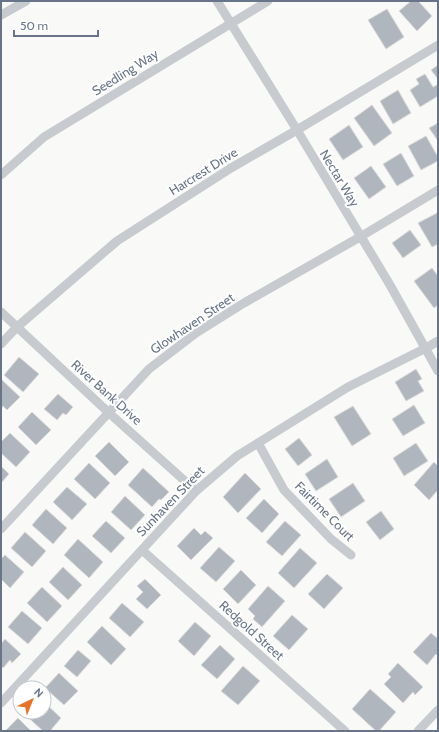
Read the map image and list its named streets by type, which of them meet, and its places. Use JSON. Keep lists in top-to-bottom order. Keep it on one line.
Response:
{"streets":{"street":["Seedling Way","Harcrest Drive","Nectar Way","Glowhaven Street","River Bank Drive","Sunhaven Street","Fairtime Court","Redgold Street"]},"crossings":[["Seedling Way","Nectar Way"],["Harcrest Drive","Nectar Way"],["Harcrest Drive","River Bank Drive"],["Nectar Way","Glowhaven Street"],["Nectar Way","Sunhaven Street"],["Glowhaven Street","River Bank Drive"],["River Bank Drive","Sunhaven Street"],["Sunhaven Street","Fairtime Court"],["Sunhaven Street","Redgold Street"]],"scale_bar":"50 m","north":"top right"}
